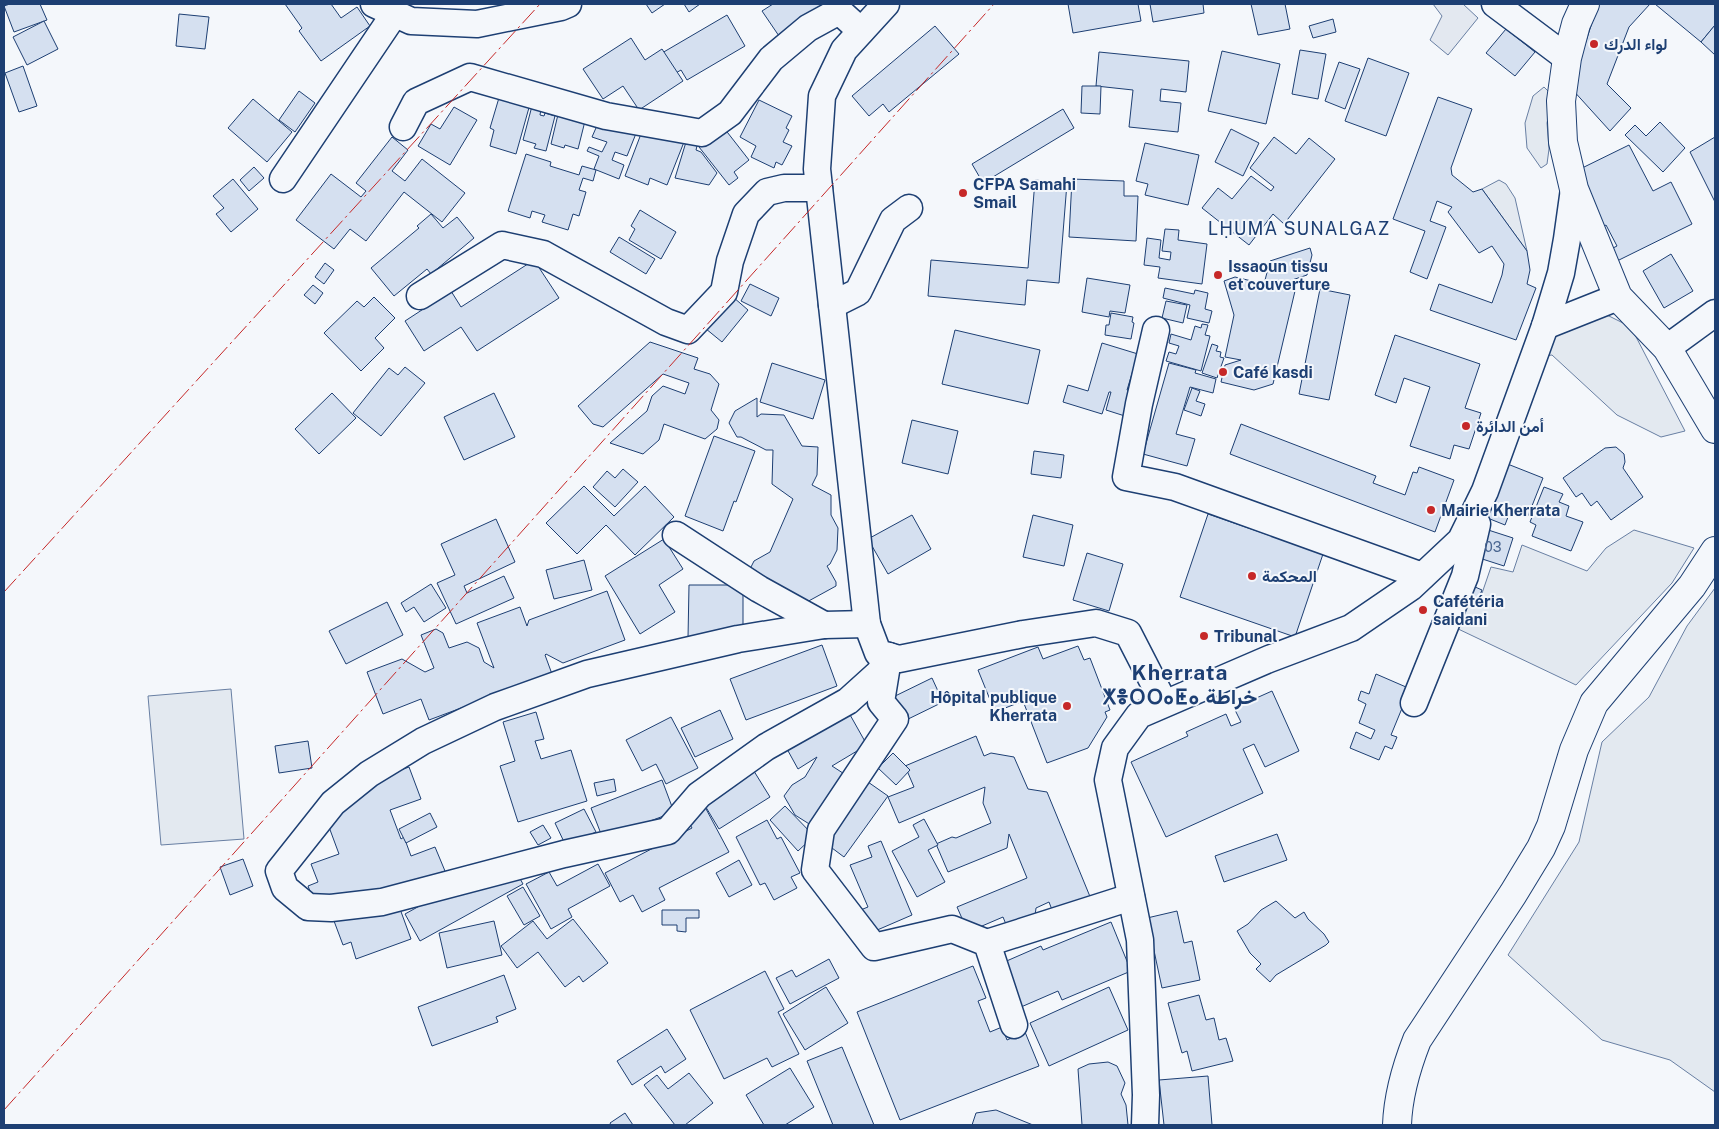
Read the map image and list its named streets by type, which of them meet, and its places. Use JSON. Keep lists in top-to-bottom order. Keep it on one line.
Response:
{"districts":["LḤUMA SUNALGAZ","Kherrata ⵅⴻⵔⵔⴰⵟⴰ خراطة"],"places":["لواء الدرك","CFPA Samahi Smail","Issaoun tissu et couverture","Café kasdi","أمن الدائرة","Mairie Kherrata","المحكمة","Cafétéria saidani","Tribunal","Hôpital publique Kherrata"],"house_numbers":["03"]}
